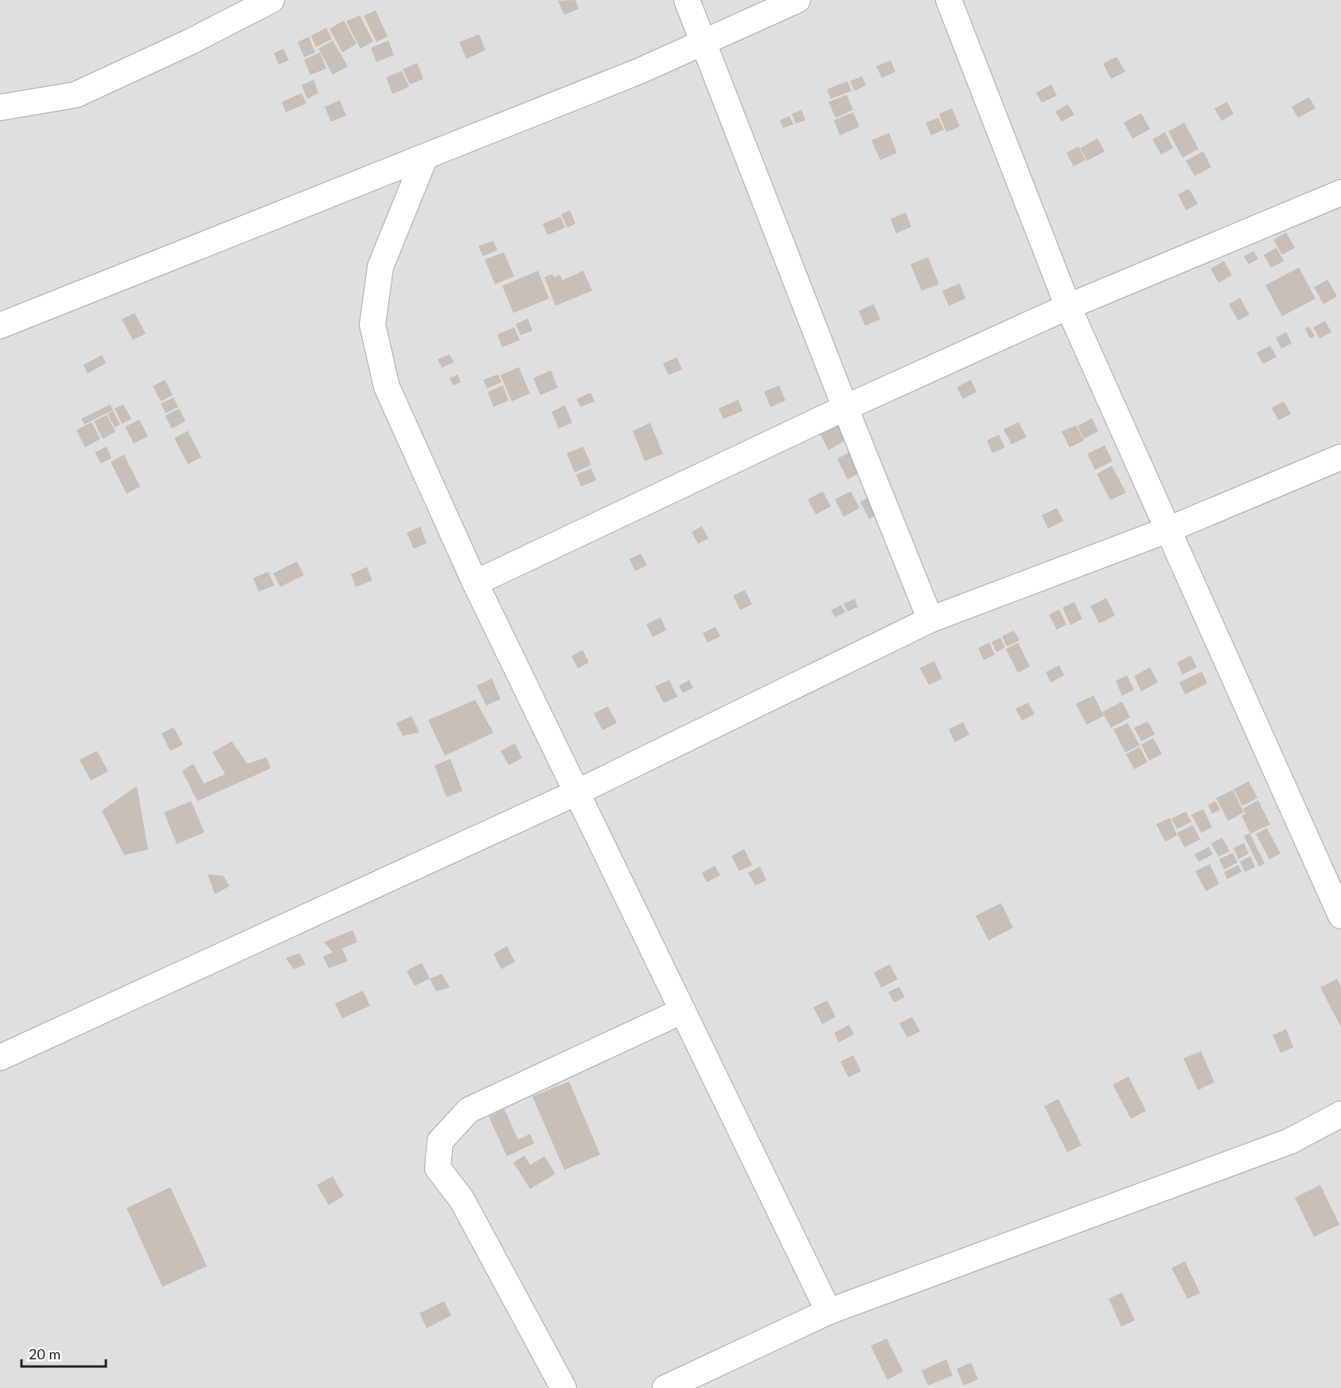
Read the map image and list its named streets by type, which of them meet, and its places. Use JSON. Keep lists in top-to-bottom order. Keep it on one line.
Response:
{"scale_bar":"20 m"}
